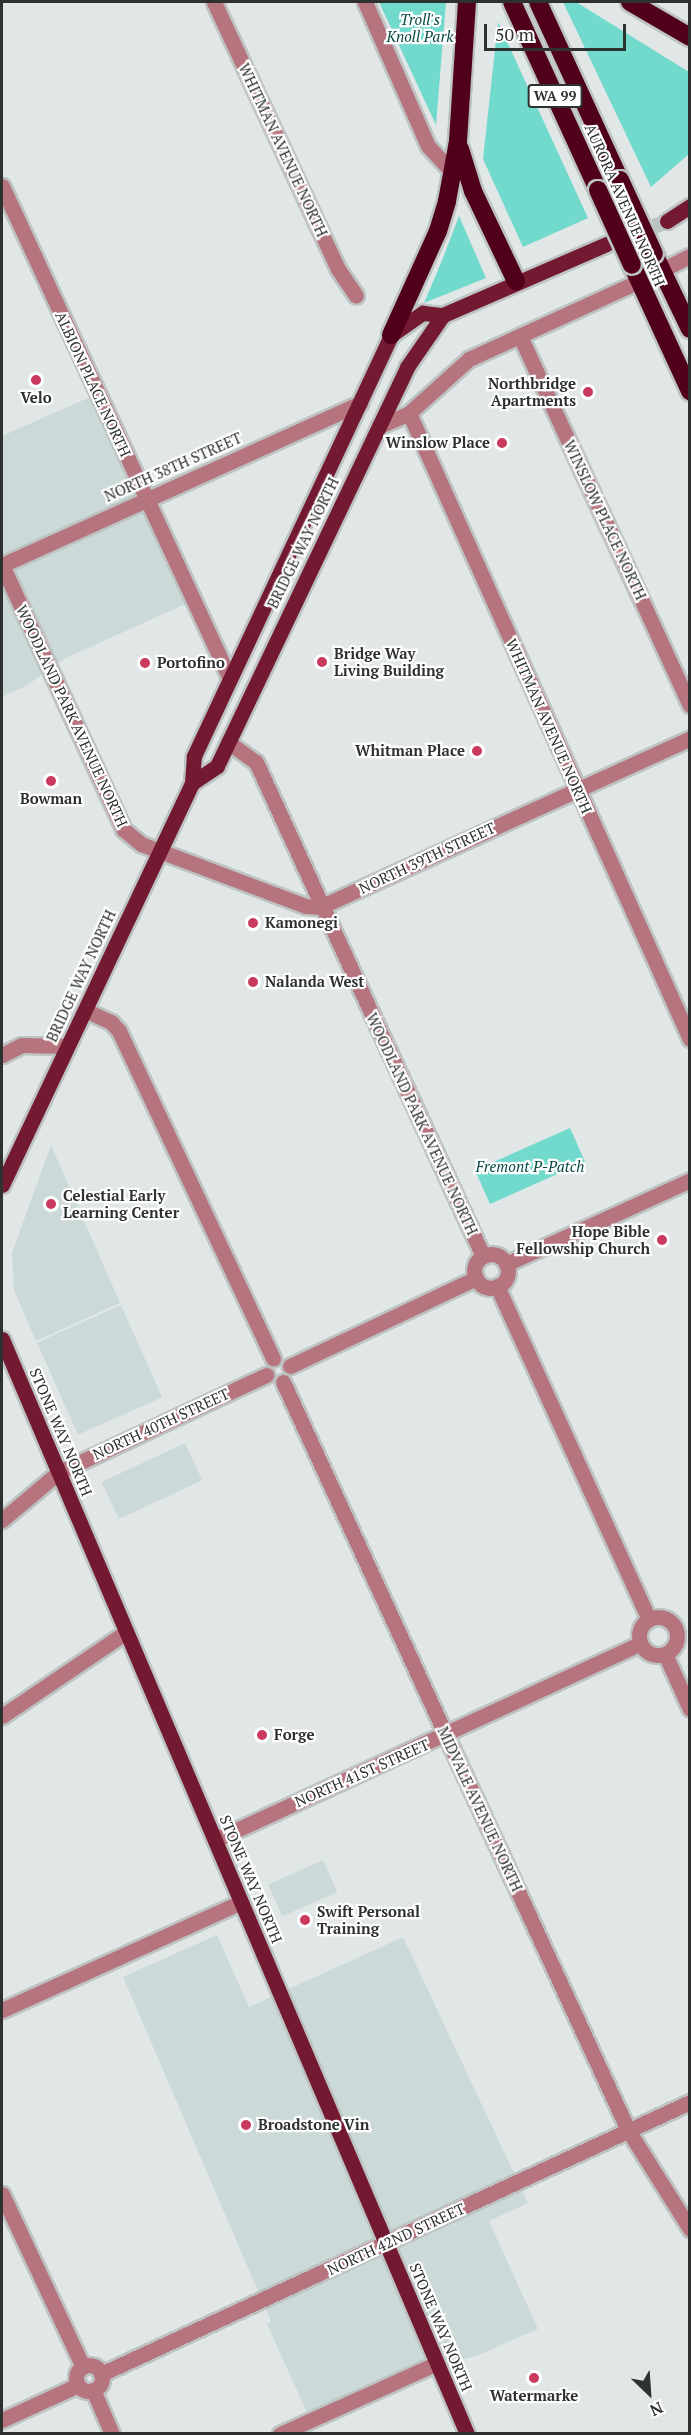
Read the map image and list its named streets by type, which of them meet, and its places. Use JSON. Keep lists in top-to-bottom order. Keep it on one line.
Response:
{"streets":{"highway":["WA 99","AURORA AVENUE NORTH"],"main road":["BRIDGE WAY NORTH","STONE WAY NORTH"],"street":["WHITMAN AVENUE NORTH","ALBION PLACE NORTH","NORTH 38TH STREET","WINSLOW PLACE NORTH","WOODLAND PARK AVENUE NORTH","NORTH 39TH STREET","NORTH 40TH STREET","NORTH 41ST STREET","MIDVALE AVENUE NORTH","NORTH 42ND STREET"]},"crossings":[["WHITMAN AVENUE NORTH","NORTH 39TH STREET"],["ALBION PLACE NORTH","NORTH 38TH STREET"],["ALBION PLACE NORTH","BRIDGE WAY NORTH"],["NORTH 38TH STREET","BRIDGE WAY NORTH"],["NORTH 38TH STREET","WOODLAND PARK AVENUE NORTH"],["BRIDGE WAY NORTH","WOODLAND PARK AVENUE NORTH"],["WOODLAND PARK AVENUE NORTH","NORTH 39TH STREET"],["NORTH 40TH STREET","STONE WAY NORTH"],["NORTH 40TH STREET","MIDVALE AVENUE NORTH"],["STONE WAY NORTH","NORTH 41ST STREET"],["STONE WAY NORTH","NORTH 42ND STREET"],["NORTH 41ST STREET","MIDVALE AVENUE NORTH"],["MIDVALE AVENUE NORTH","NORTH 42ND STREET"]],"parks":["Troll's Knoll Park","Fremont P-Patch"],"places":["Velo","Northbridge Apartments","Winslow Place","Bridge Way Living Building","Portofino","Whitman Place","Bowman","Kamonegi","Nalanda West","Celestial Early Learning Center","Hope Bible Fellowship Church","Forge","Swift Personal Training","Broadstone Vin","Watermarke"],"scale_bar":"50 m","north":"bottom right"}
